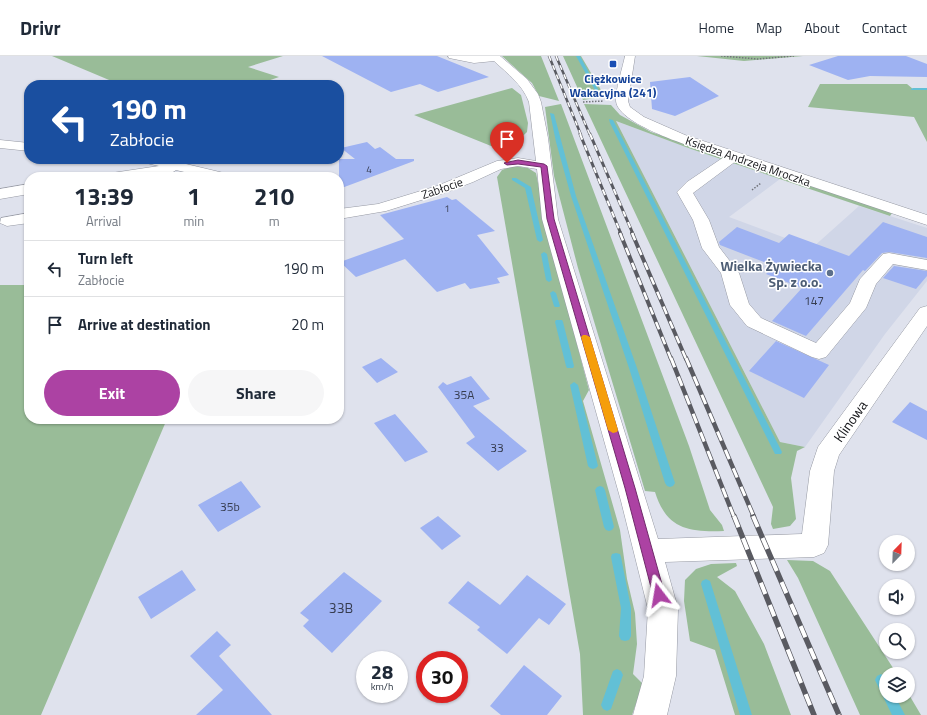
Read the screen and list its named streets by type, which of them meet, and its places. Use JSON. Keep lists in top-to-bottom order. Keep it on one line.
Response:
{"streets":{"street":["Księdza Andrzeja Mroczka","Zabłocie","Klinowa"]},"places":{"transit":["Ciężkowice Wakacyjna (241)"],"other":["Wielka Żywiecka Sp. z o.o."]},"house_numbers":["4","1","147","35A","33","35b","33B"],"north":"top right","page":{"header":"Drivr","nav":["Home","Map","About","Contact"],"turn":["190 m","Zabłocie"],"eta":["13:39","Arrival","1","min","210","m"],"list":[{"name":"Turn left","note":"Zabłocie","value":"190 m"},{"name":"Arrive at destination","value":"20 m"}],"buttons":["Exit","Share"],"speed":"28 km/h","limit":"30"}}
